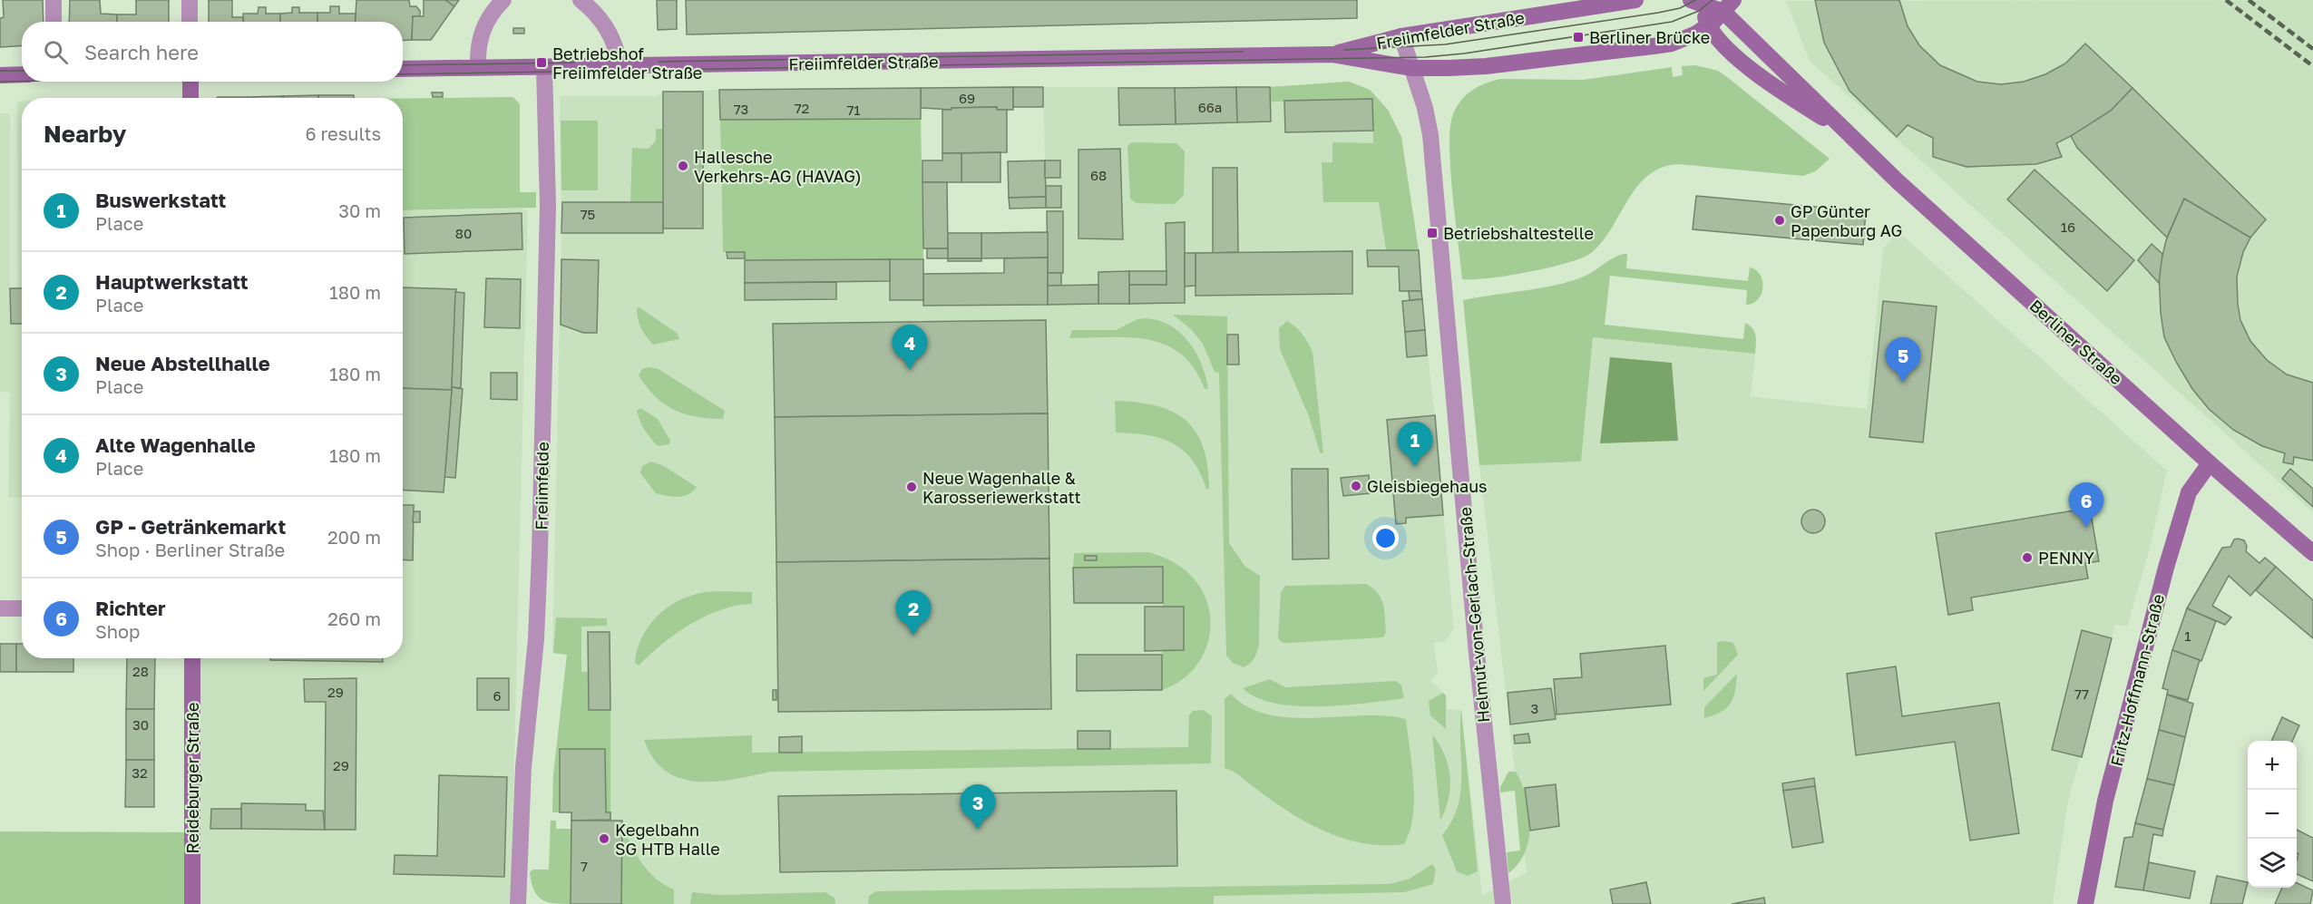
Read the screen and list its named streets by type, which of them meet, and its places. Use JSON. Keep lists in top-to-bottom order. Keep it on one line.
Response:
{"streets":{"street":["Freiimfelder Straße","Berliner Straße","Freiimfelde","Helmut-von-Gerlach-Straße","Fritz-Hoffmann-Straße","Reideburger Straße"]},"crossings":[["Freiimfelder Straße","Berliner Straße"],["Freiimfelder Straße","Freiimfelde"],["Freiimfelder Straße","Helmut-von-Gerlach-Straße"],["Berliner Straße","Fritz-Hoffmann-Straße"]],"places":{"transit":["Berliner Brücke","Betriebshof Freiimfelder Straße","Betriebshaltestelle"],"other":["Hallesche Verkehrs-AG (HAVAG)","GP Günter Papenburg AG","Gleisbiegehaus","Neue Wagenhalle & Karosseriewerkstatt","PENNY","Kegelbahn SG HTB Halle"]},"house_numbers":["69","66a","72","73","71","68","75","16","80","1","28","29","77","6","3","30","29","32","7"],"page":{"search":"Search here","heading":["Nearby","6 results"],"list":[{"mark":"1","name":"Buswerkstatt","note":"Place","value":"30 m"},{"mark":"2","name":"Hauptwerkstatt","note":"Place","value":"180 m"},{"mark":"3","name":"Neue Abstellhalle","note":"Place","value":"180 m"},{"mark":"4","name":"Alte Wagenhalle","note":"Place","value":"180 m"},{"mark":"5","name":"GP - Getränkemarkt","note":"Shop · Berliner Straße","value":"200 m"},{"mark":"6","name":"Richter","note":"Shop","value":"260 m"}],"pins":["4","5","1","6","2","3"],"map_buttons":["+","−"]}}
